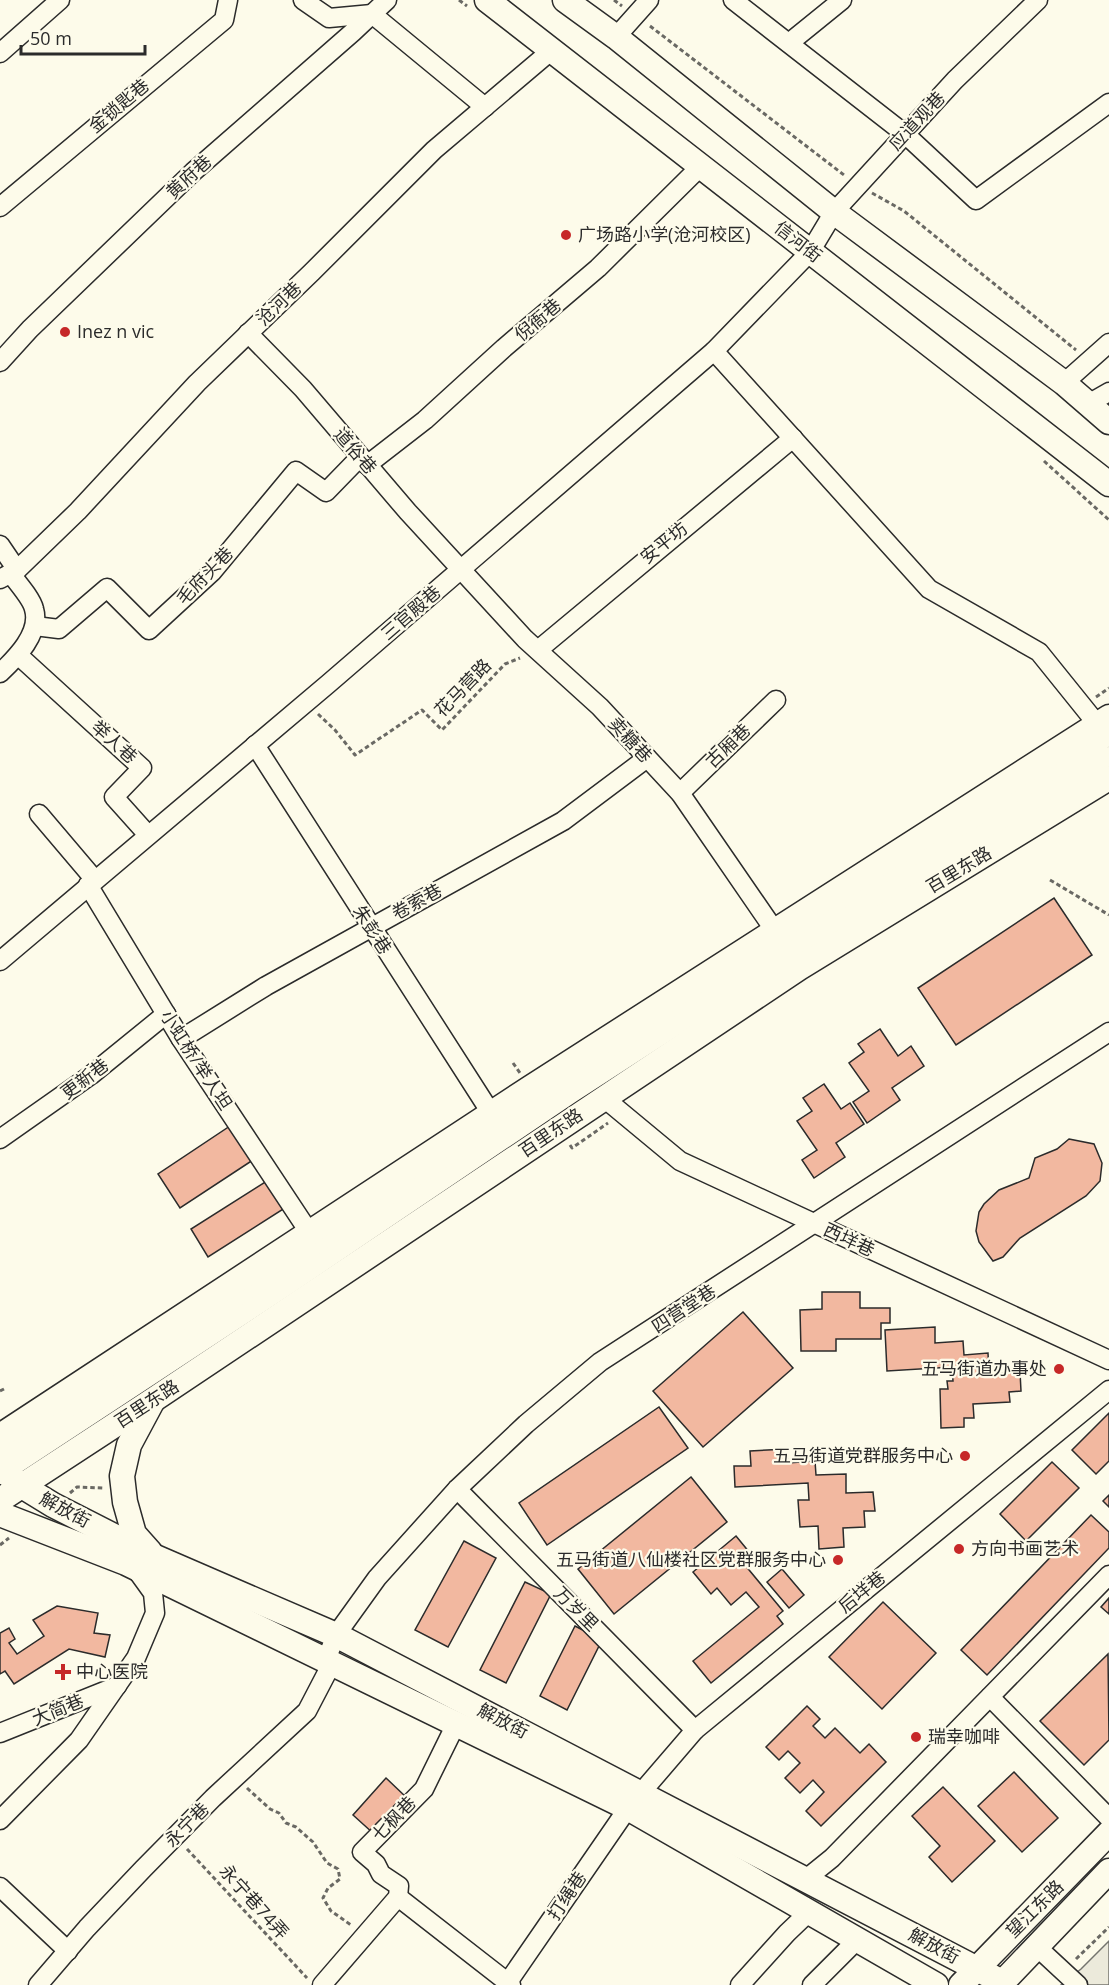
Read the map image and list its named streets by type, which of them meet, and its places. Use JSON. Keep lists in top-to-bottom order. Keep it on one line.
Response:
{"streets":{"main road":["信河街","百里东路","解放街","望江东路"],"street":["金锁匙巷","应道观巷","黄府巷","沧河巷","倪衙巷","道俗巷","安平坊","毛府头巷","三官殿巷","卖糖巷","举人巷","古厢巷","卷索巷","朱彭巷","小虹桥/举人坦","更新巷","西垟巷","四营堂巷","后垟巷","万岁里","大简巷","七枫巷","永宁巷","打绳巷"],"path":["花马营路","永宁巷74弄"]},"crossings":[["应道观巷","信河街"],["应道观巷","三官殿巷"],["信河街","沧河巷"],["信河街","倪衙巷"],["信河街","三官殿巷"],["沧河巷","道俗巷"],["倪衙巷","道俗巷"],["倪衙巷","毛府头巷"],["道俗巷","毛府头巷"],["道俗巷","三官殿巷"],["道俗巷","卖糖巷"],["安平坊","花马营路"],["安平坊","卖糖巷"],["三官殿巷","花马营路"],["三官殿巷","卖糖巷"],["三官殿巷","举人巷"],["三官殿巷","朱彭巷"],["三官殿巷","小虹桥/举人坦"],["花马营路","卖糖巷"],["卖糖巷","古厢巷"],["卖糖巷","卷索巷"],["百里东路","西垟巷"],["百里东路","解放街"],["卷索巷","朱彭巷"],["卷索巷","小虹桥/举人坦"],["小虹桥/举人坦","更新巷"],["西垟巷","四营堂巷"],["四营堂巷","解放街"],["四营堂巷","万岁里"],["四营堂巷","永宁巷"],["解放街","后垟巷"],["解放街","七枫巷"],["解放街","永宁巷"],["解放街","打绳巷"],["解放街","望江东路"],["后垟巷","万岁里"],["后垟巷","打绳巷"],["永宁巷","永宁巷74弄"]],"places":{"other":["广场路小学(沧河校区)","Inez n vic","五马街道办事处","五马街道党群服务中心","方向书画艺术","五马街道八仙楼社区党群服务中心","瑞幸咖啡"],"health":["中心医院"]},"scale_bar":"50 m"}
